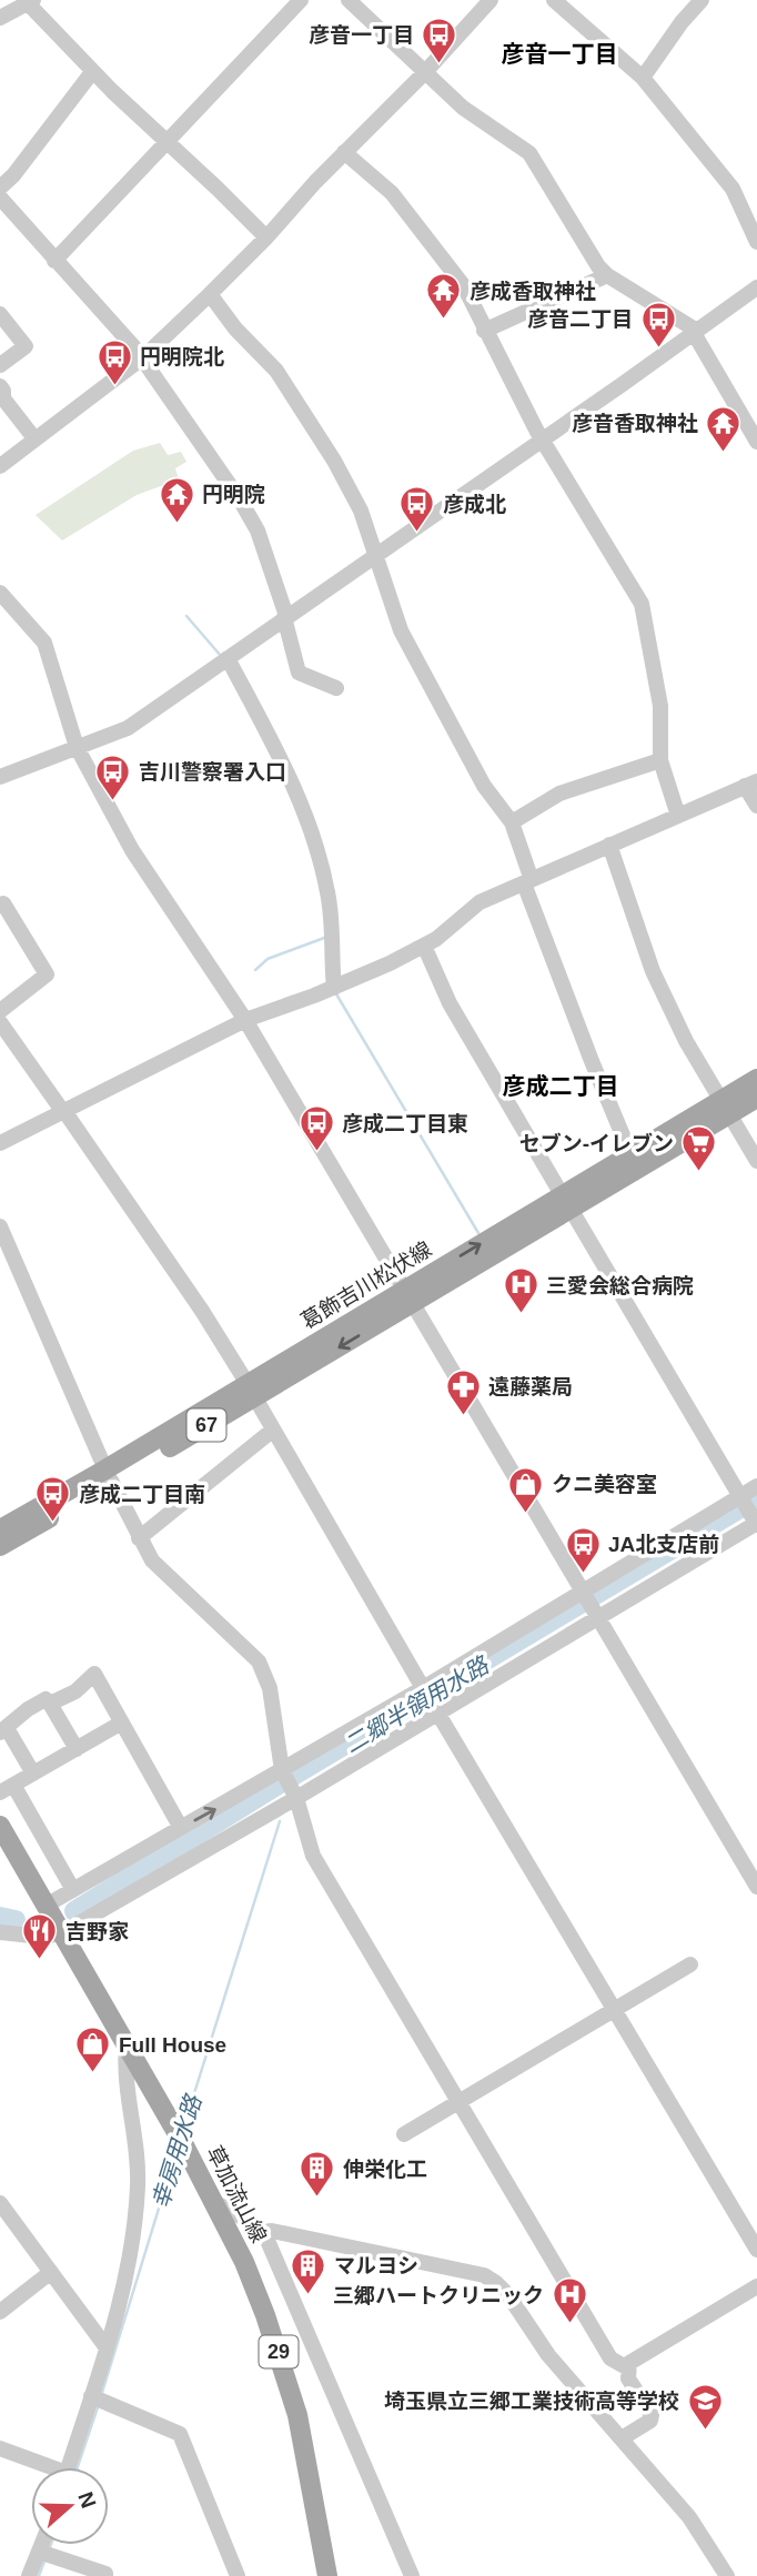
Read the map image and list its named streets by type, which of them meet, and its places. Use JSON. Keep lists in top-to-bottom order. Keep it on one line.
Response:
{"streets":{"main road":["葛飾吉川松伏線","67","草加流山線","29"]},"districts":["彦音一丁目","彦成二丁目"],"water":["二郷半領用水路","幸房用水路"],"places":{"bus stop":["彦音一丁目","彦音二丁目","円明院北","彦成北","吉川警察署入口","彦成二丁目東","彦成二丁目南","JA北支店前"],"temple":["彦成香取神社","彦音香取神社","円明院"],"supermarket":["セブン-イレブン"],"hospital":["三愛会総合病院","三郷ハートクリニック"],"pharmacy":["遠藤薬局"],"shop":["クニ美容室","Full House"],"restaurant":["吉野家"],"building":["伸栄化工","マルヨシ"],"school or university":["埼玉県立三郷工業技術高等学校"]},"north":"right"}
